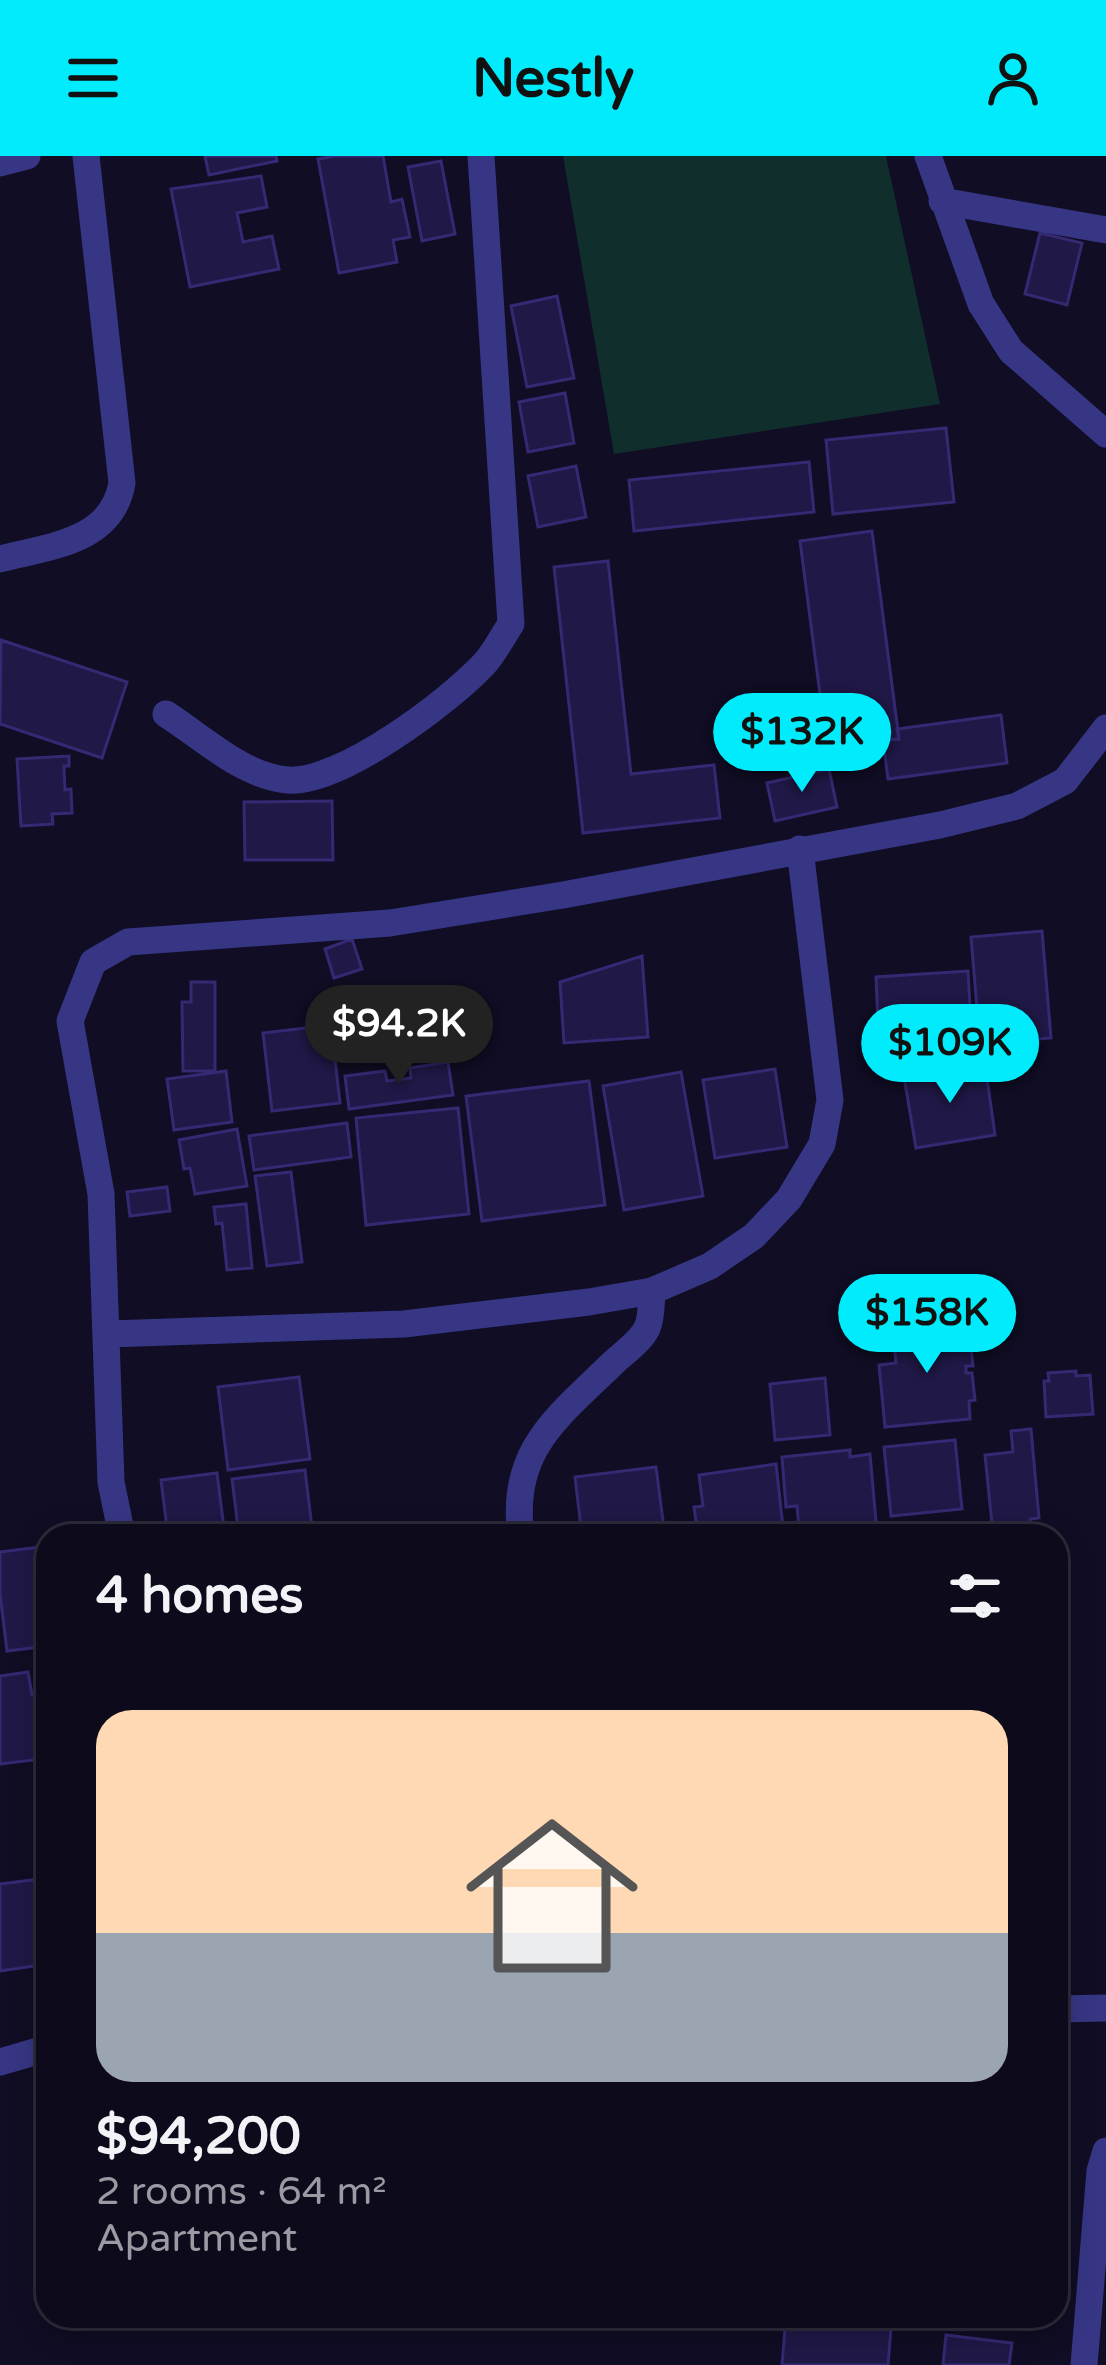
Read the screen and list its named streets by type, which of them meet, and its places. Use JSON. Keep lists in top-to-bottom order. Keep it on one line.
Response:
{"page":{"header":"Nestly","price":["$132K","$94.2K","$109K","$158K"],"heading":"4 homes","list":[{"name":"$94,200","note":"2 rooms · 64 m² · Apartment"}]}}
